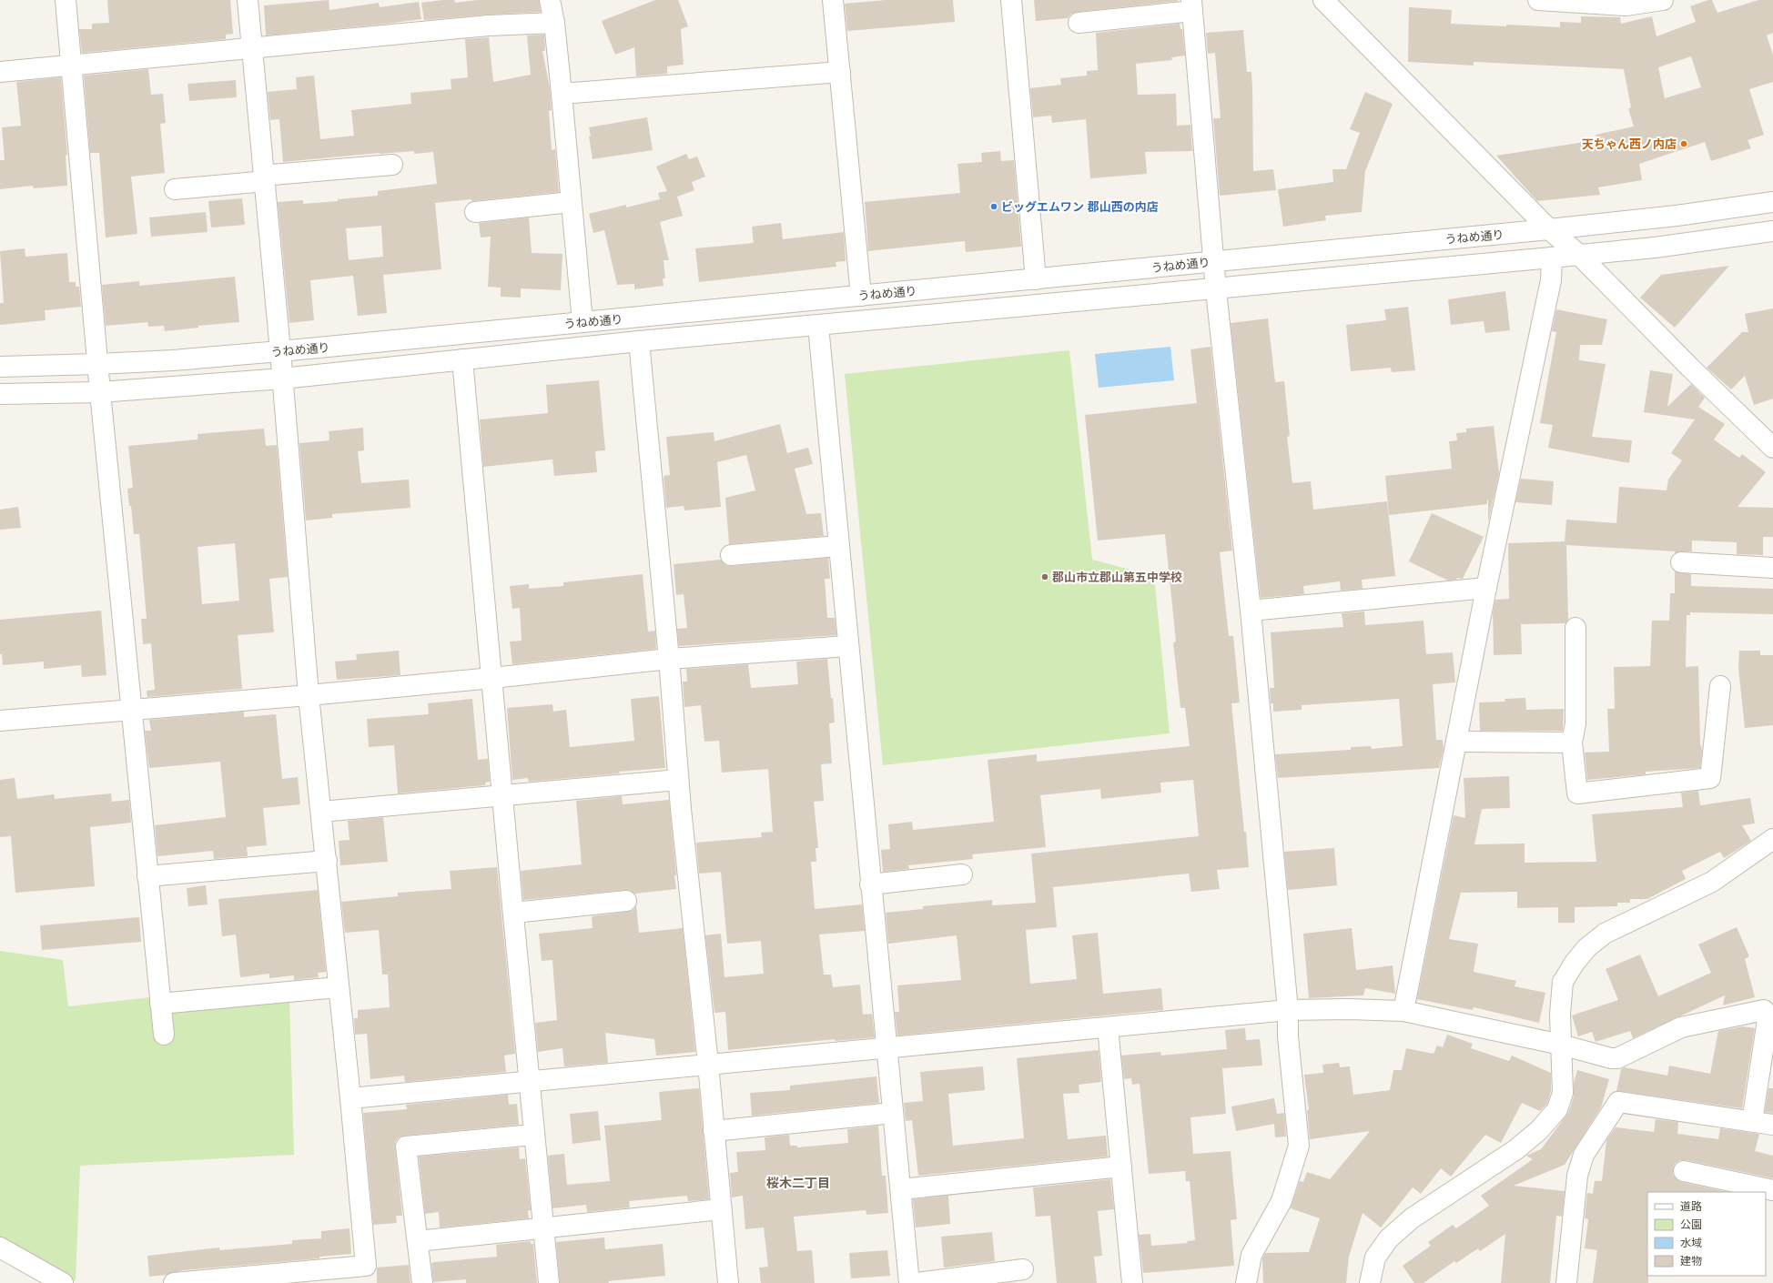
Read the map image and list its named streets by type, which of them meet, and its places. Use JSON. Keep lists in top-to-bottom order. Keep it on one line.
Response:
{"streets":{"street":["うねめ通り"]},"districts":["桜木二丁目"],"places":["天ちゃん西ノ内店","ビッグエムワン 郡山西の内店","郡山市立郡山第五中学校"],"legend":["道路","公園","水域","建物"]}
